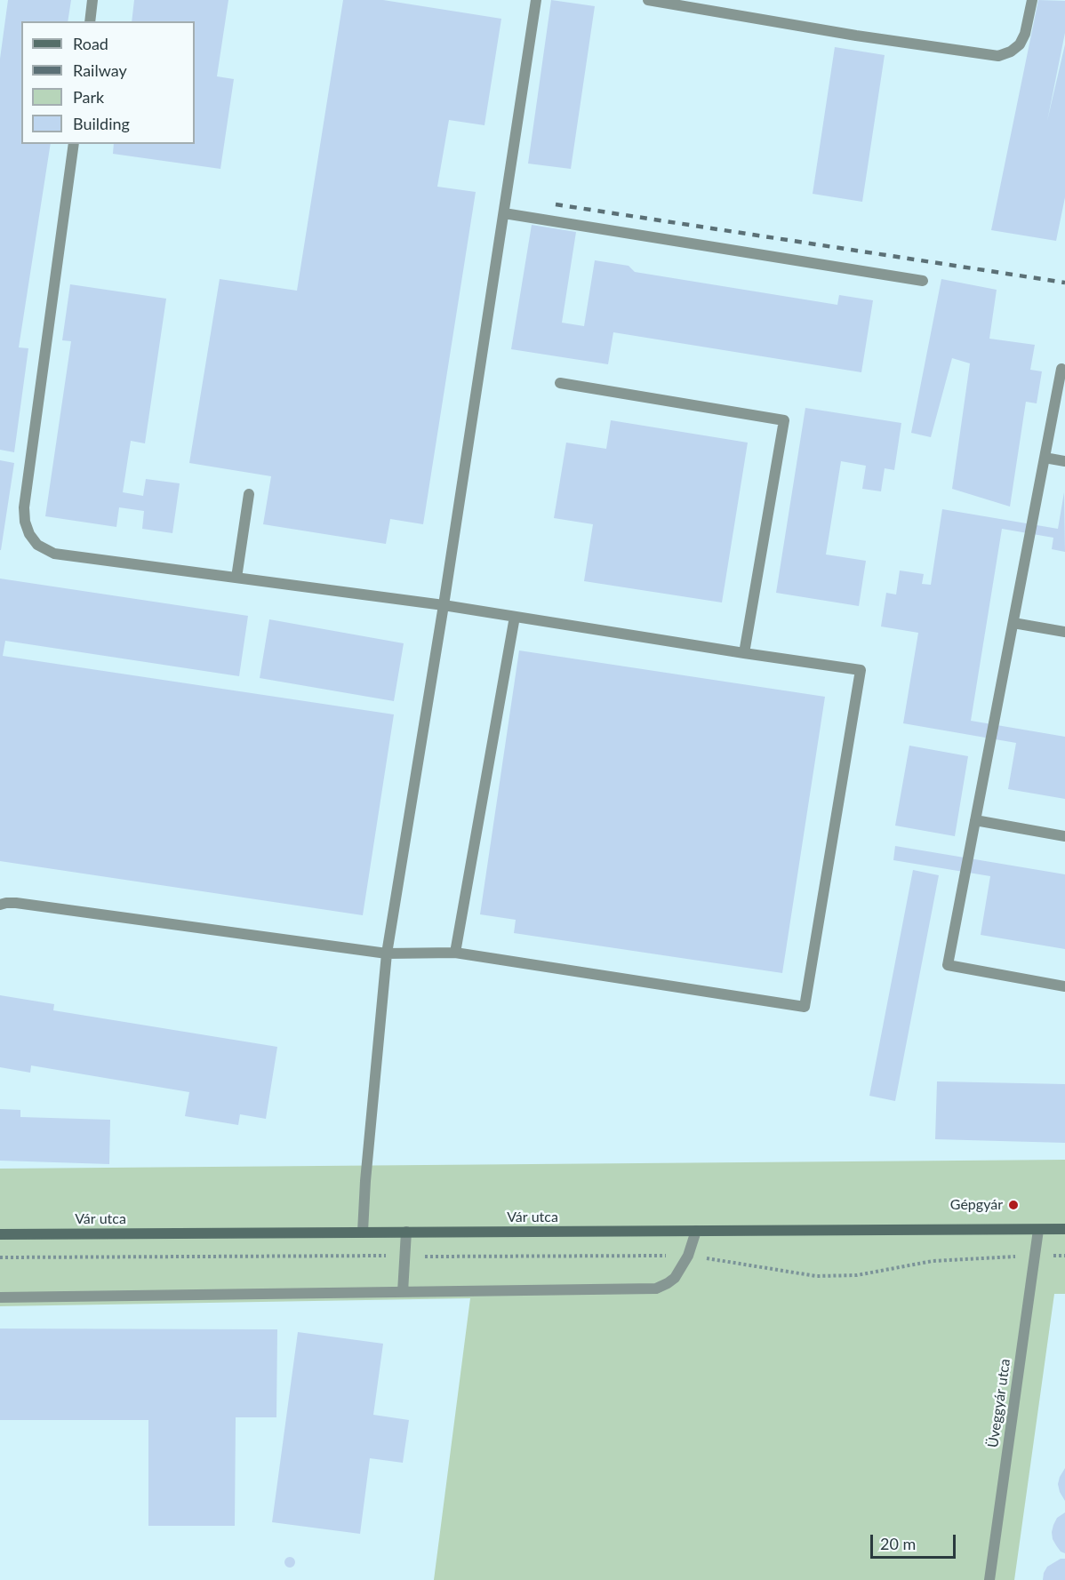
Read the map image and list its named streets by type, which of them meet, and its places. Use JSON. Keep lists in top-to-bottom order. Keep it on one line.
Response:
{"streets":{"main road":["Vár utca"],"street":["Üveggyár utca"]},"crossings":[["Vár utca","Üveggyár utca"]],"places":["Gépgyár"],"legend":["Road","Railway","Park","Building"],"scale_bar":"20 m"}
